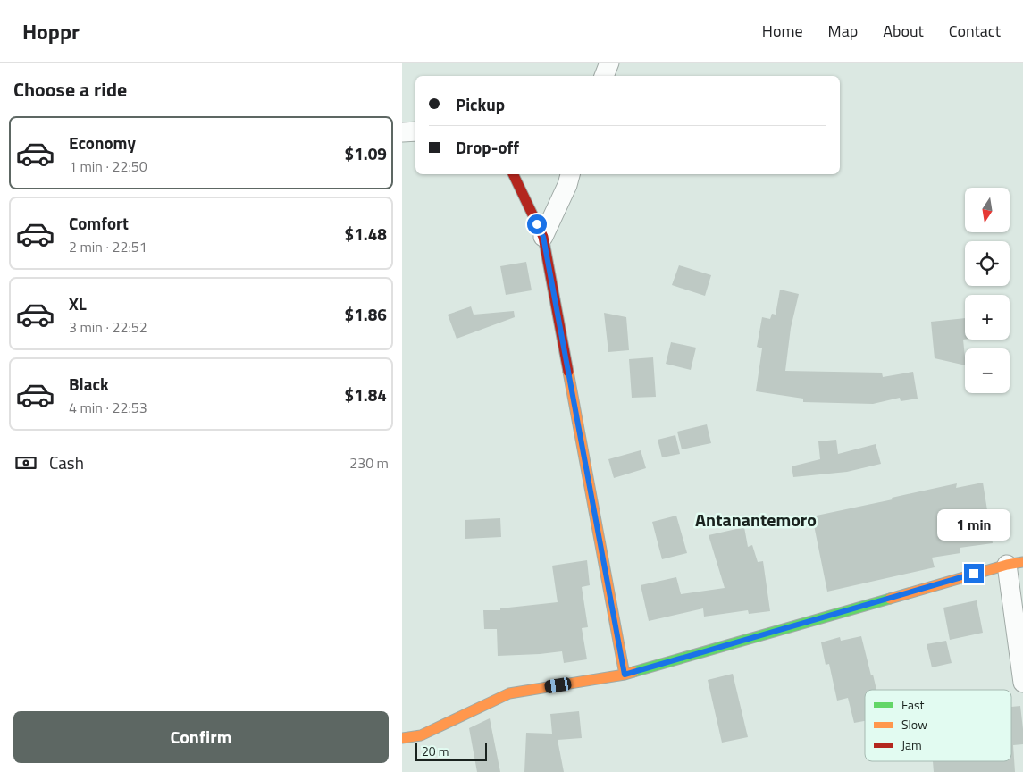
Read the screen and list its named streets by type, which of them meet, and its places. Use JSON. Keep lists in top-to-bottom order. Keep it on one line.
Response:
{"districts":["Antanantemoro"],"legend":["Fast","Slow","Jam"],"scale_bar":"20 m","north":"bottom","page":{"header":"Hoppr","nav":["Home","Map","About","Contact"],"heading":"Choose a ride","banner":["Pickup","Drop-off"],"list":[{"name":"Economy","note":"1 min · 22:50","value":"$1.09"},{"name":"Comfort","note":"2 min · 22:51","value":"$1.48"},{"name":"XL","note":"3 min · 22:52","value":"$1.86"},{"name":"Black","note":"4 min · 22:53","value":"$1.84"}],"map_buttons":["+","−"],"pay":["Cash","230 m"],"bubble":"1 min","buttons":"Confirm","scale":"20 m"}}
